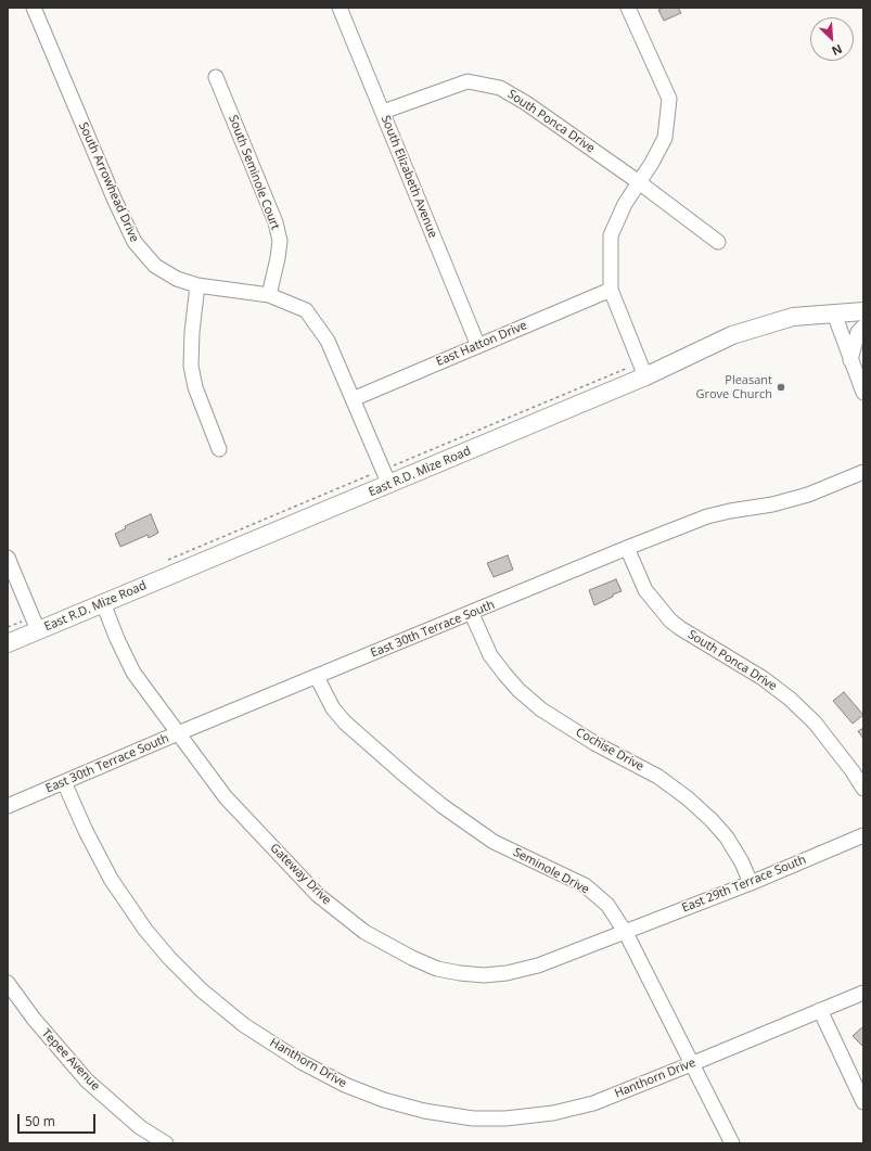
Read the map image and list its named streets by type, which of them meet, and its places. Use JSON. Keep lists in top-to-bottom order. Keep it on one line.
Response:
{"streets":{"main road":["East R.D. Mize Road"],"street":["South Ponca Drive","South Seminole Court","South Elizabeth Avenue","South Arrowhead Drive","East Hatton Drive","East 30th Terrace South","Cochise Drive","Seminole Drive","Gateway Drive","East 29th Terrace South","Tepee Avenue","Hanthorn Drive"]},"crossings":[["South Ponca Drive","South Elizabeth Avenue"],["South Ponca Drive","East 30th Terrace South"],["South Seminole Court","South Arrowhead Drive"],["South Elizabeth Avenue","East Hatton Drive"],["South Arrowhead Drive","East Hatton Drive"],["South Arrowhead Drive","East R.D. Mize Road"],["East R.D. Mize Road","Gateway Drive"],["East 30th Terrace South","Cochise Drive"],["East 30th Terrace South","Seminole Drive"],["East 30th Terrace South","Gateway Drive"],["East 30th Terrace South","Hanthorn Drive"],["Cochise Drive","East 29th Terrace South"],["Seminole Drive","Gateway Drive"],["Seminole Drive","East 29th Terrace South"],["Seminole Drive","Hanthorn Drive"],["Gateway Drive","East 29th Terrace South"]],"places":["Pleasant Grove Church"],"scale_bar":"50 m","north":"bottom right"}
